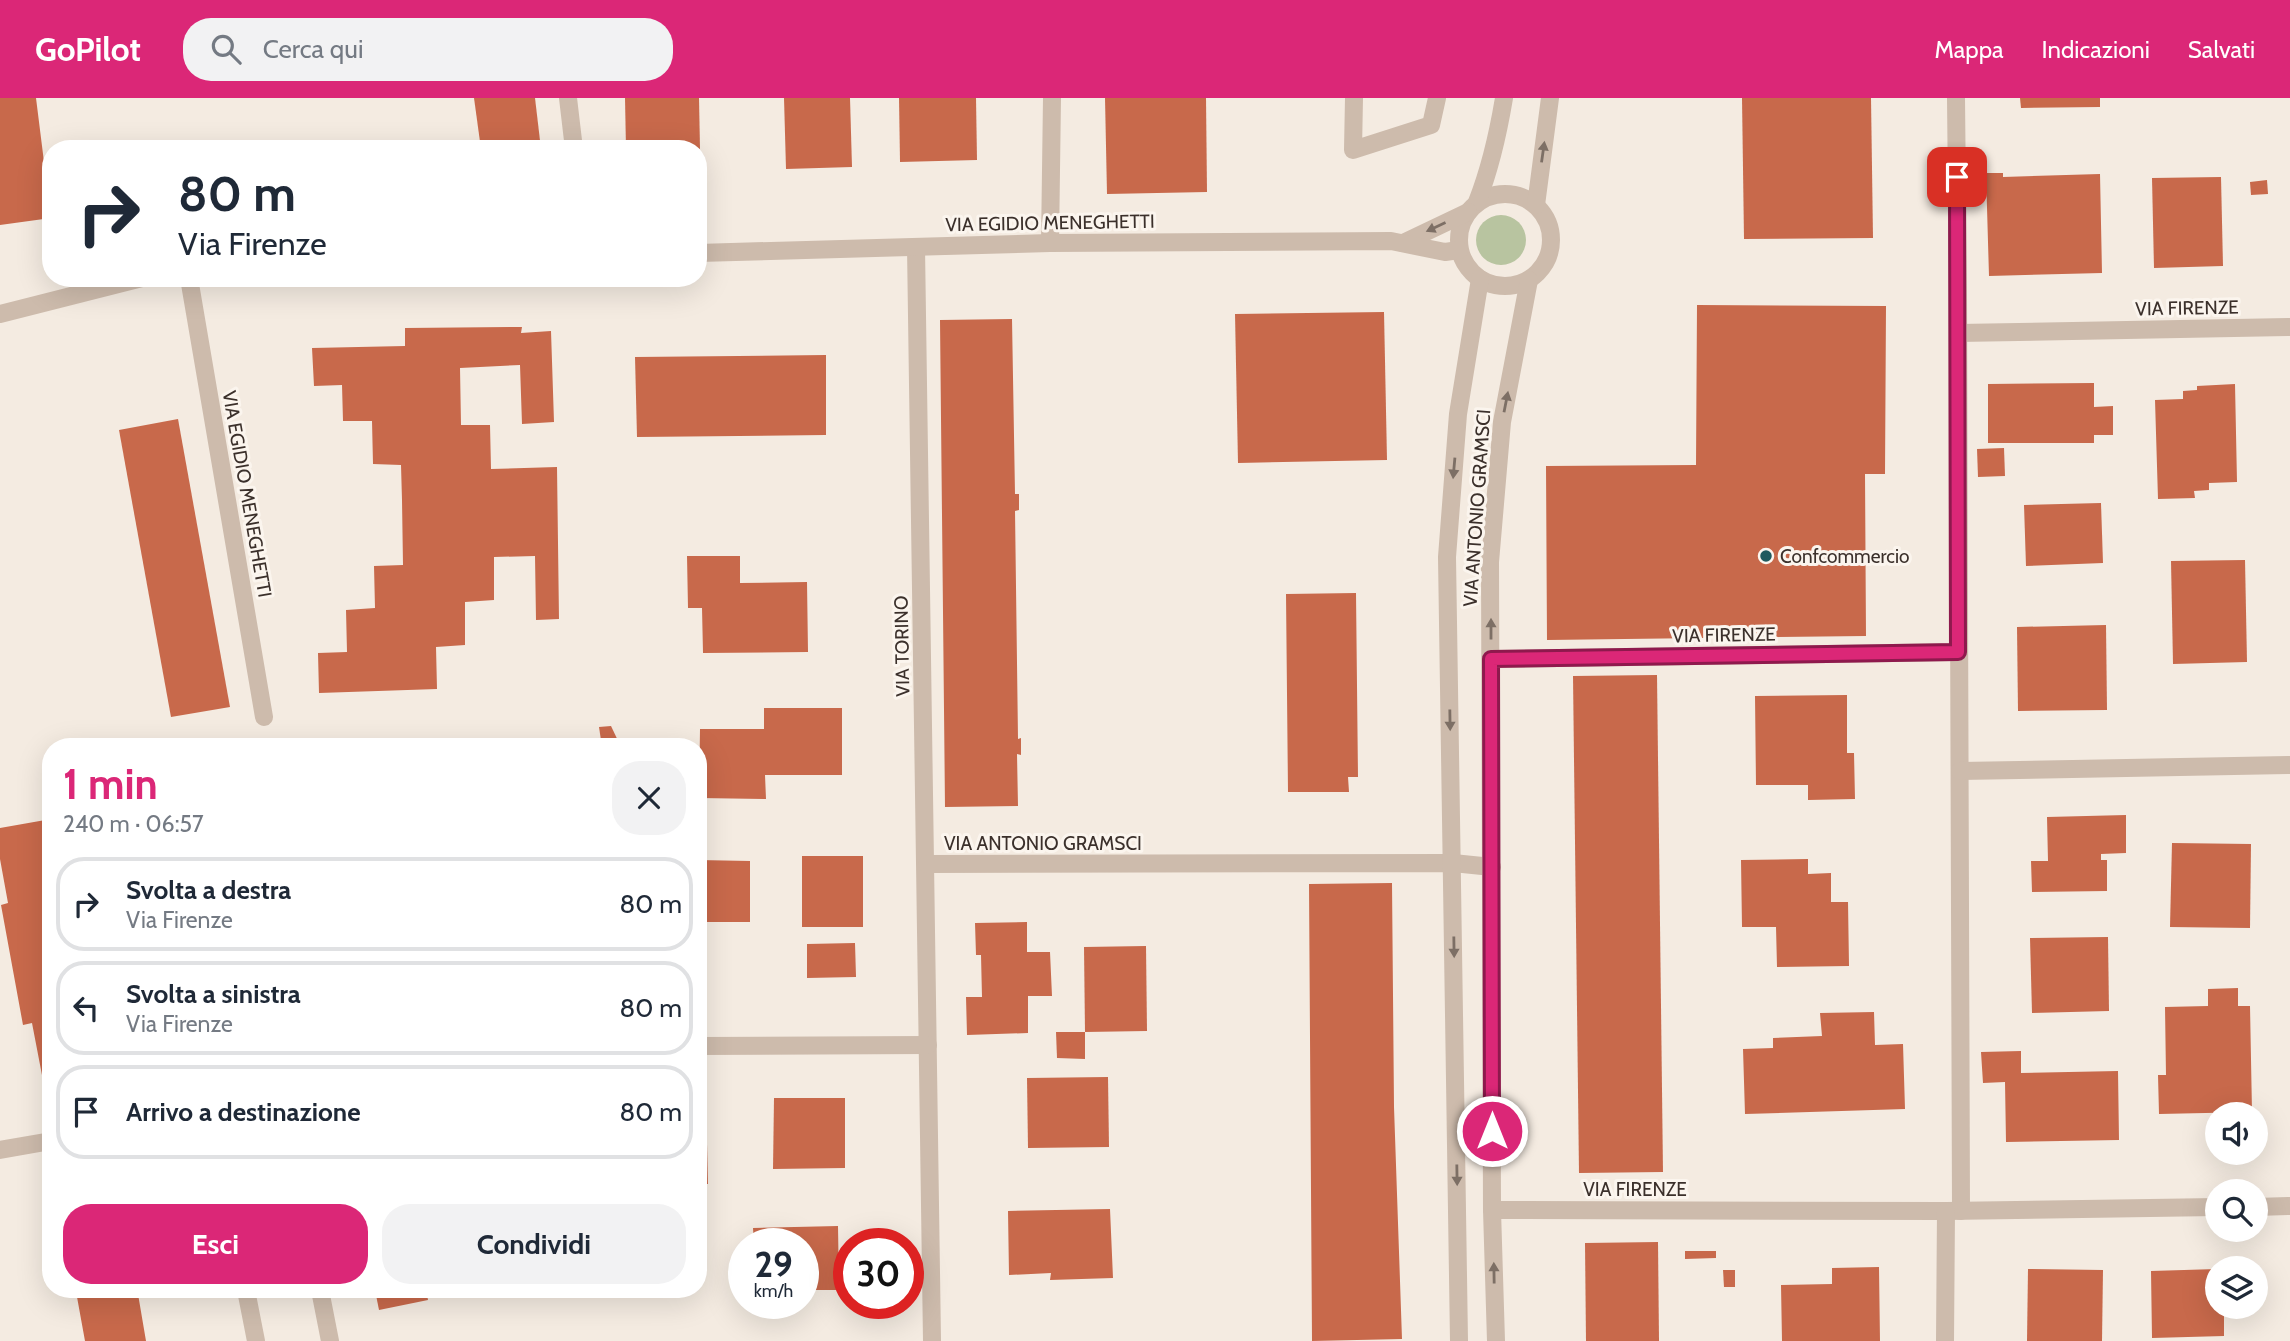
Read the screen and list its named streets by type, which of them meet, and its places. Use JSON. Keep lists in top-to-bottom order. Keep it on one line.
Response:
{"streets":{"street":["VIA EGIDIO MENEGHETTI","VIA FIRENZE","VIA ANTONIO GRAMSCI","VIA TORINO"]},"crossings":[["VIA EGIDIO MENEGHETTI","VIA ANTONIO GRAMSCI"],["VIA EGIDIO MENEGHETTI","VIA TORINO"],["VIA FIRENZE","VIA ANTONIO GRAMSCI"],["VIA ANTONIO GRAMSCI","VIA TORINO"]],"places":["Confcommercio"],"page":{"header":"GoPilot","search":"Cerca qui","nav":["Mappa","Indicazioni","Salvati"],"turn":["80 m","Via Firenze"],"heading":["1 min","240 m · 06:57"],"list":[{"name":"Svolta a destra","note":"Via Firenze","value":"80 m"},{"name":"Svolta a sinistra","note":"Via Firenze","value":"80 m"},{"name":"Arrivo a destinazione","value":"80 m"}],"buttons":["Esci","Condividi"],"speed":"29 km/h","limit":"30"}}
